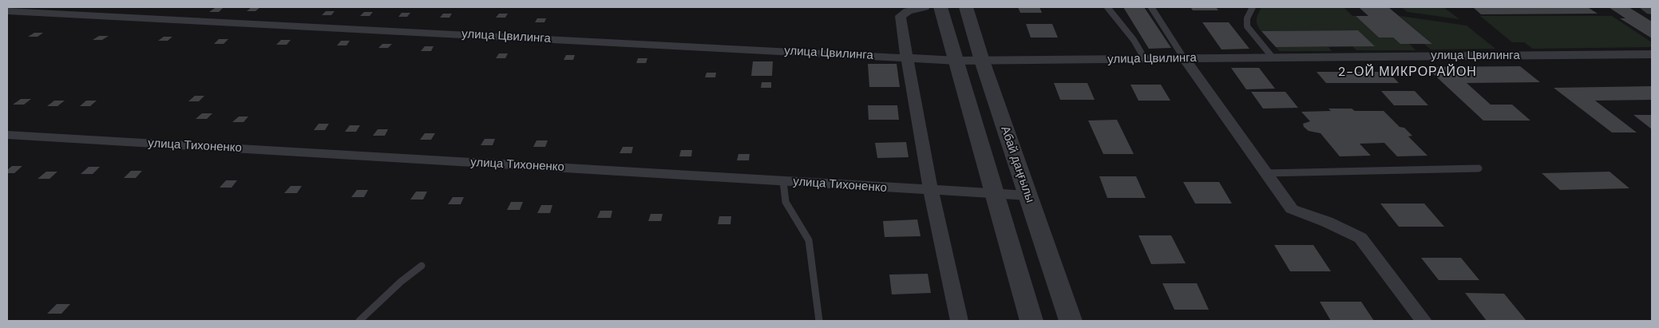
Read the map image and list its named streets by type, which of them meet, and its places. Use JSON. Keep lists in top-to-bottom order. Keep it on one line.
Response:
{"streets":{"street":["улица Цвилинга","улица Тихоненко","Абай даңғылы"]},"crossings":[["улица Цвилинга","Абай даңғылы"],["улица Тихоненко","Абай даңғылы"]],"districts":["2-ОЙ МИКРОРАЙОН"]}
